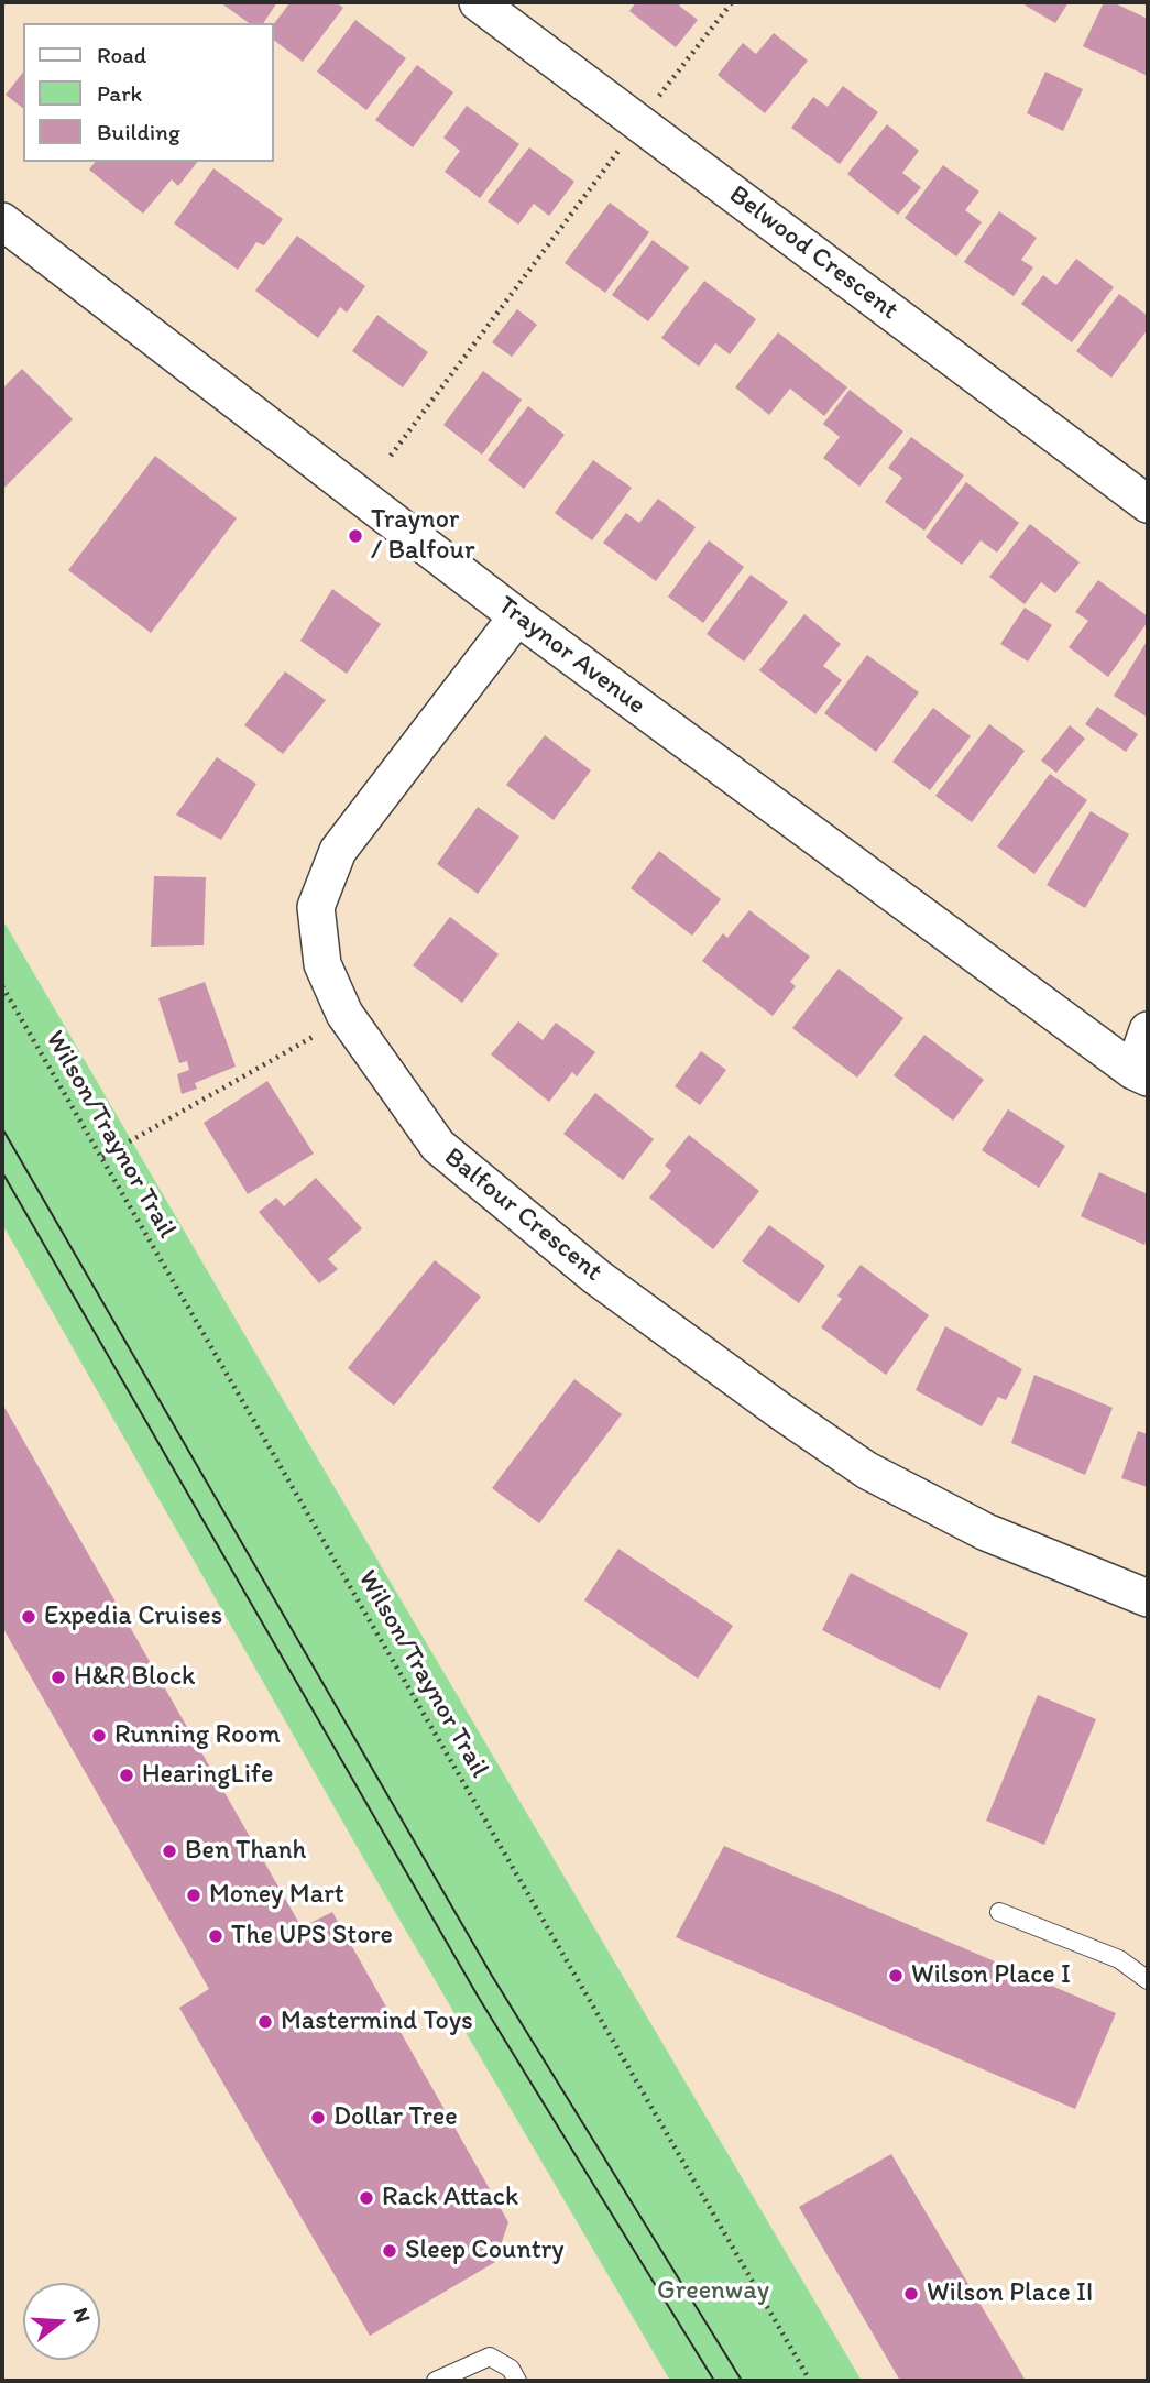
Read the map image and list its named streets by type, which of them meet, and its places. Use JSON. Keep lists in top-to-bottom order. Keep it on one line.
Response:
{"streets":{"street":["Belwood Crescent","Traynor Avenue","Balfour Crescent"],"path":["Wilson/Traynor Trail"]},"crossings":[["Traynor Avenue","Balfour Crescent"]],"parks":["Greenway"],"places":["Traynor / Balfour","Expedia Cruises","H&R Block","Running Room","HearingLife","Ben Thanh","Money Mart","The UPS Store","Wilson Place I","Mastermind Toys","Dollar Tree","Rack Attack","Sleep Country","Wilson Place II"],"legend":["Road","Park","Building"],"north":"right"}
